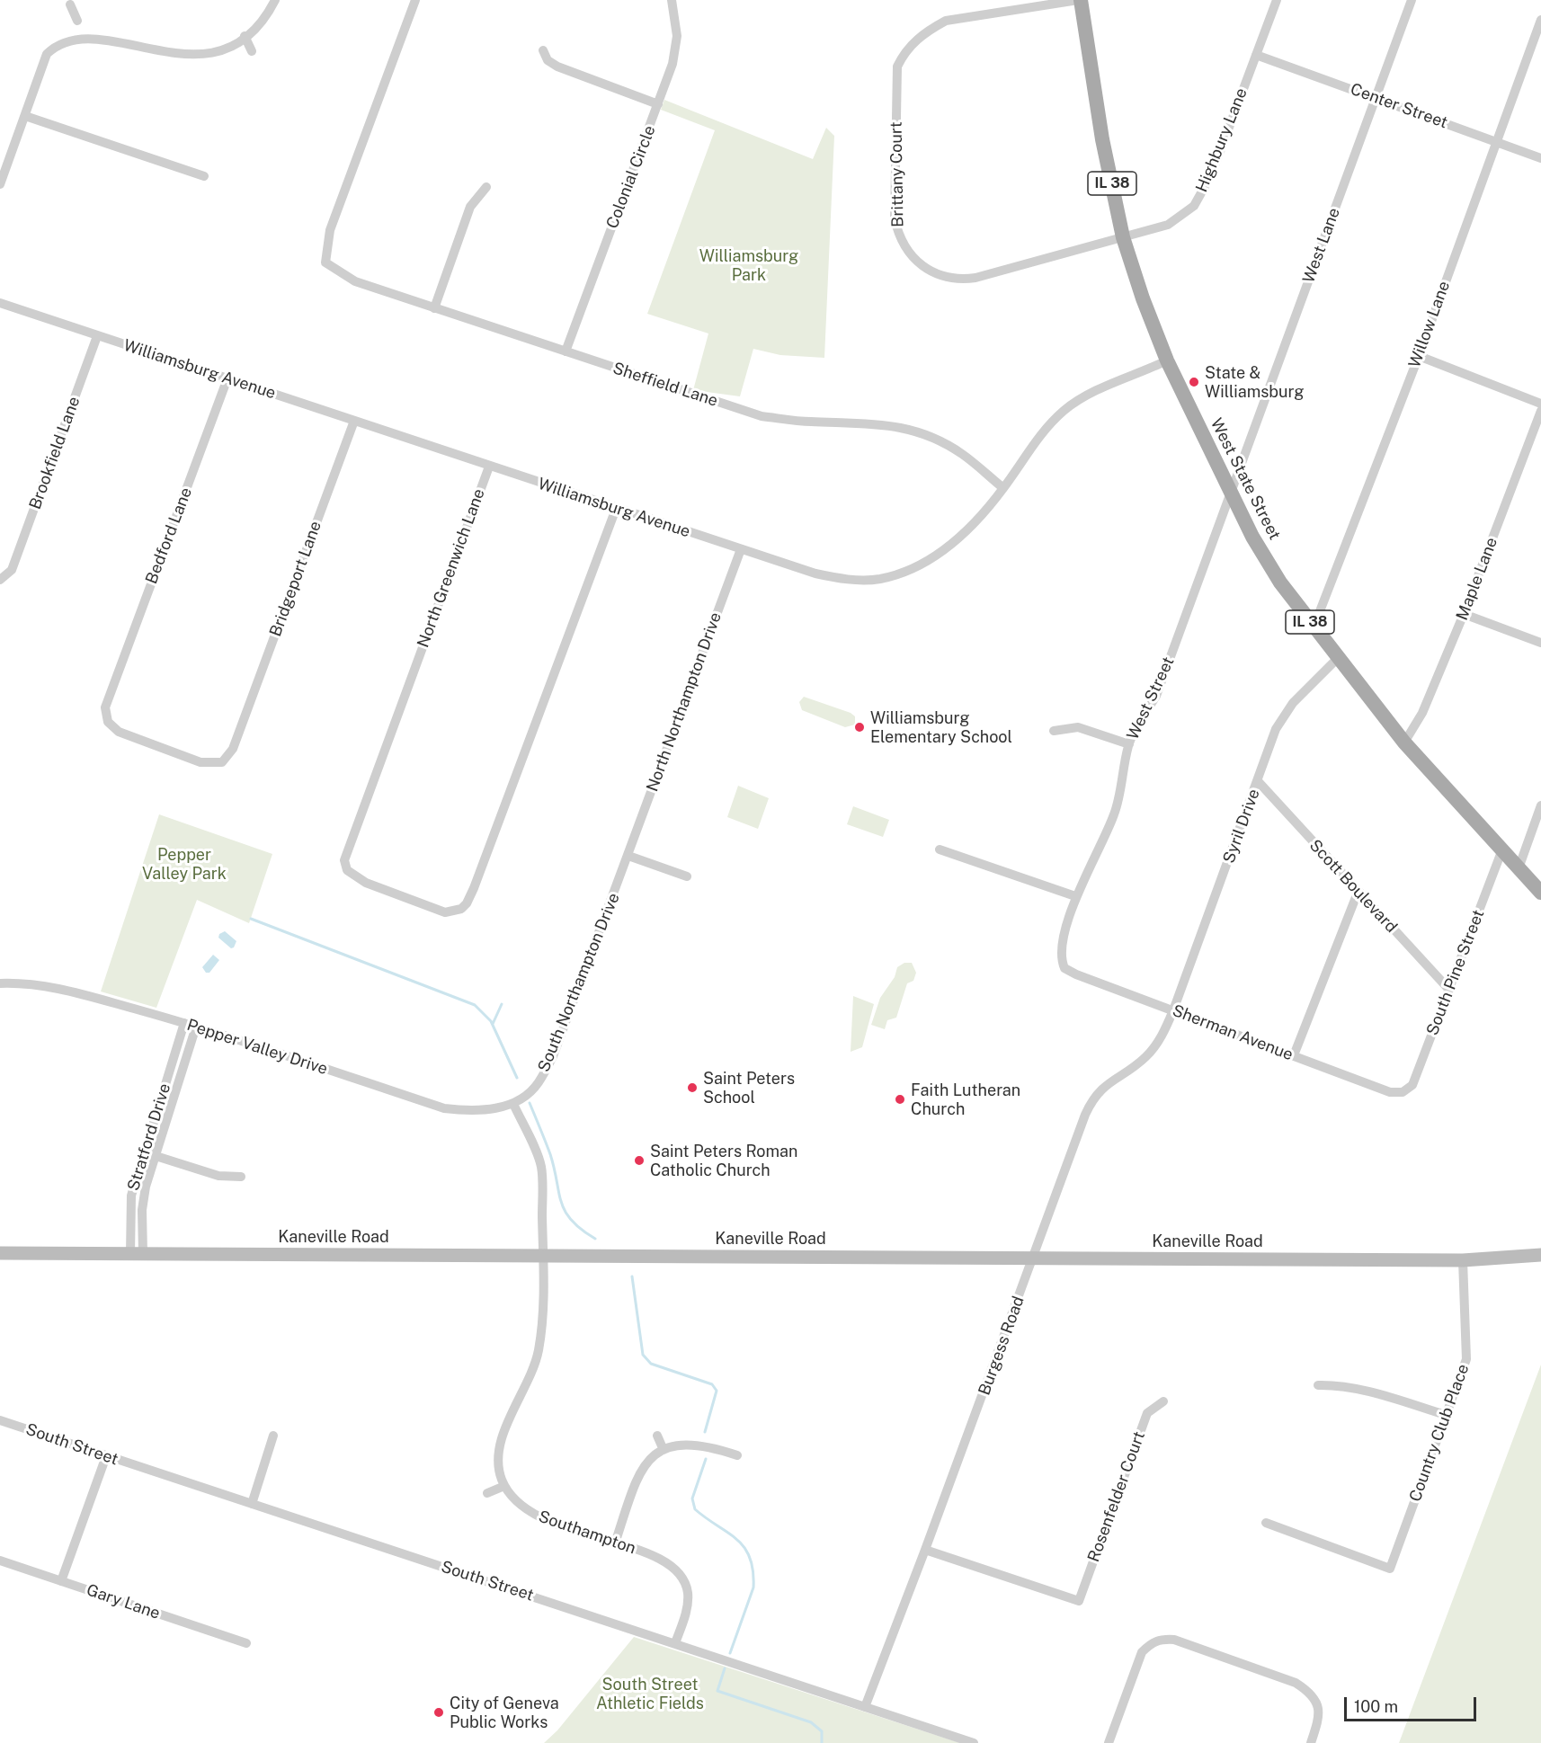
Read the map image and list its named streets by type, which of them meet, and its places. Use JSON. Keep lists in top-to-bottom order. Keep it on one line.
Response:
{"streets":{"main road":["IL 38","West State Street","Kaneville Road"],"street":["Center Street","Highbury Lane","Brittany Court","Colonial Circle","West Lane","Willow Lane","Williamsburg Avenue","Sheffield Lane","Brookfield Lane","Bedford Lane","North Greenwich Lane","Bridgeport Lane","Maple Lane","West Street","North Northampton Drive","Syril Drive","Scott Boulevard","South Pine Street","South Northampton Drive","Sherman Avenue","Pepper Valley Drive","Stratford Drive","Burgess Road","Country Club Place","South Street","Rosenfelder Court","Southampton","Gary Lane"]},"crossings":[["Center Street","Highbury Lane"],["Center Street","West Lane"],["Center Street","Willow Lane"],["Highbury Lane","Brittany Court"],["Highbury Lane","West State Street"],["Brittany Court","West State Street"],["Colonial Circle","Sheffield Lane"],["West Lane","West State Street"],["West Lane","West Street"],["Willow Lane","West State Street"],["Williamsburg Avenue","Sheffield Lane"],["Williamsburg Avenue","Brookfield Lane"],["Williamsburg Avenue","West State Street"],["Williamsburg Avenue","Bedford Lane"],["Williamsburg Avenue","North Greenwich Lane"],["Williamsburg Avenue","Bridgeport Lane"],["Williamsburg Avenue","North Northampton Drive"],["West State Street","Maple Lane"],["West State Street","West Street"],["West State Street","Syril Drive"],["West State Street","South Pine Street"],["Bedford Lane","Bridgeport Lane"],["West Street","Sherman Avenue"],["North Northampton Drive","South Northampton Drive"],["Syril Drive","Scott Boulevard"],["Syril Drive","Sherman Avenue"],["Syril Drive","Burgess Road"],["Scott Boulevard","South Pine Street"],["South Pine Street","Sherman Avenue"],["South Northampton Drive","Pepper Valley Drive"],["Sherman Avenue","Burgess Road"],["Pepper Valley Drive","Stratford Drive"],["Stratford Drive","Kaneville Road"],["Kaneville Road","Burgess Road"],["Kaneville Road","Country Club Place"],["Kaneville Road","Southampton"],["Burgess Road","South Street"],["Burgess Road","Rosenfelder Court"],["South Street","Southampton"]],"parks":["Williamsburg Park","Pepper Valley Park","South Street Athletic Fields"],"places":["State & Williamsburg","Williamsburg Elementary School","Saint Peters School","Faith Lutheran Church","Saint Peters Roman Catholic Church","City of Geneva Public Works"],"scale_bar":"100 m"}
